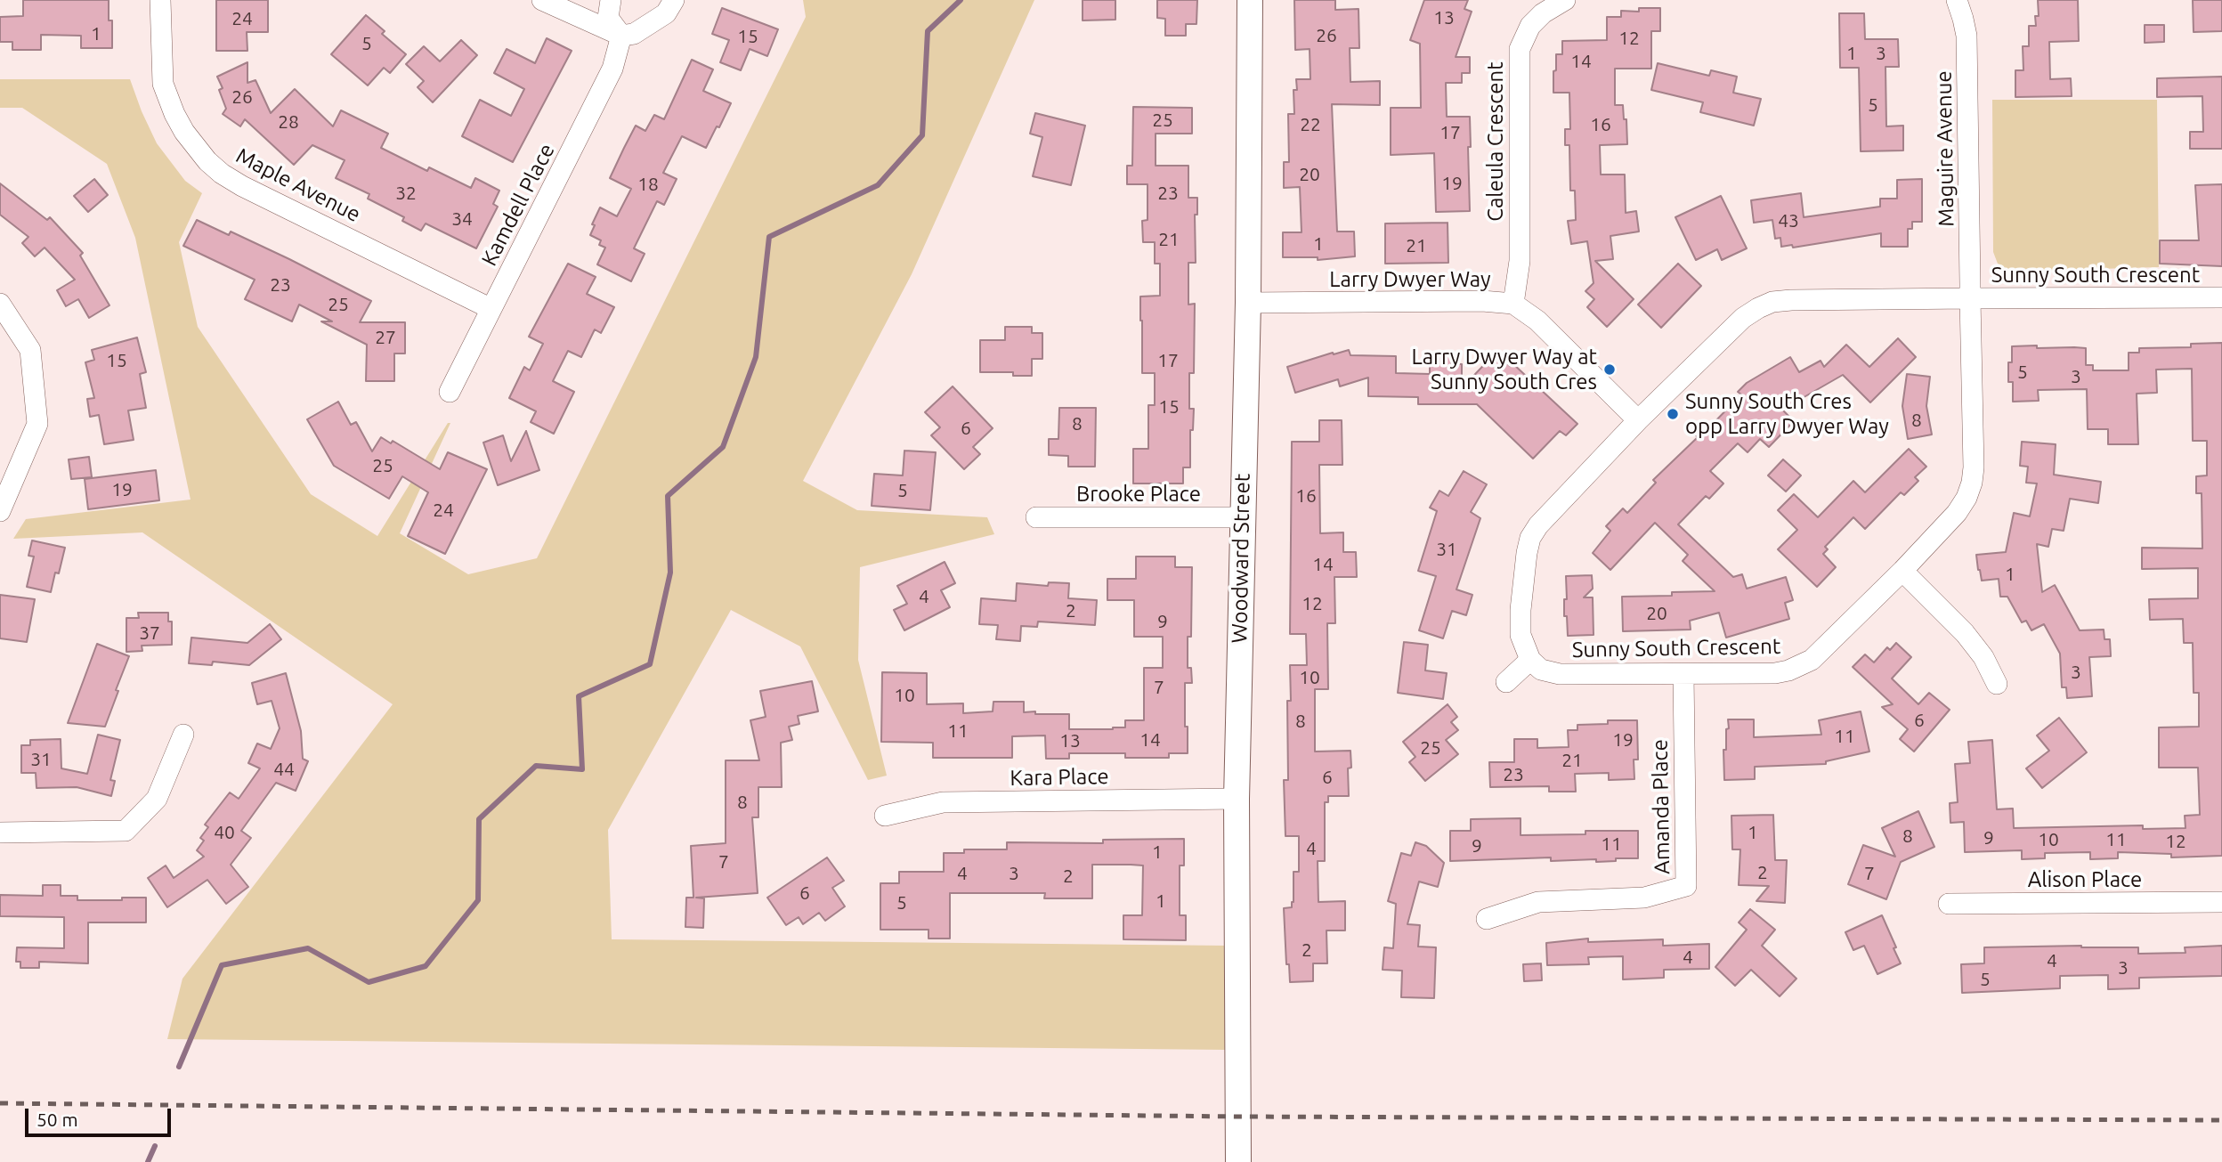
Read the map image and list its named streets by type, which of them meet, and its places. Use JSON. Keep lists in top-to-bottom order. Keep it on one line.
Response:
{"streets":{"street":["Caleula Crescent","Maguire Avenue","Maple Avenue","Kamdell Place","Sunny South Crescent","Larry Dwyer Way","Brooke Place","Woodward Street","Kara Place","Amanda Place","Alison Place"]},"crossings":[["Caleula Crescent","Larry Dwyer Way"],["Maguire Avenue","Sunny South Crescent"],["Maple Avenue","Kamdell Place"],["Sunny South Crescent","Larry Dwyer Way"],["Sunny South Crescent","Amanda Place"],["Larry Dwyer Way","Woodward Street"],["Brooke Place","Woodward Street"],["Woodward Street","Kara Place"]],"places":["Larry Dwyer Way at Sunny South Cres","Sunny South Cres opp Larry Dwyer Way"],"house_numbers":["13","24","1","26","15","12","5","1","3","14","26","5","25","28","22","16","17","20","19","18","32","23","34","43","21","1","21","23","25","27","15","17","5","3","15","8","8","6","25","19","5","16","24","31","14","1","4","12","2","20","9","37","3","10","7","10","6","8","11","11","14","19","13","25","31","21","44","23","6","8","40","1","8","9","10","11","12","11","9","4","1","7","2","4","3","7","2","6","1","5","2","4","4","3","5"],"scale_bar":"50 m"}
